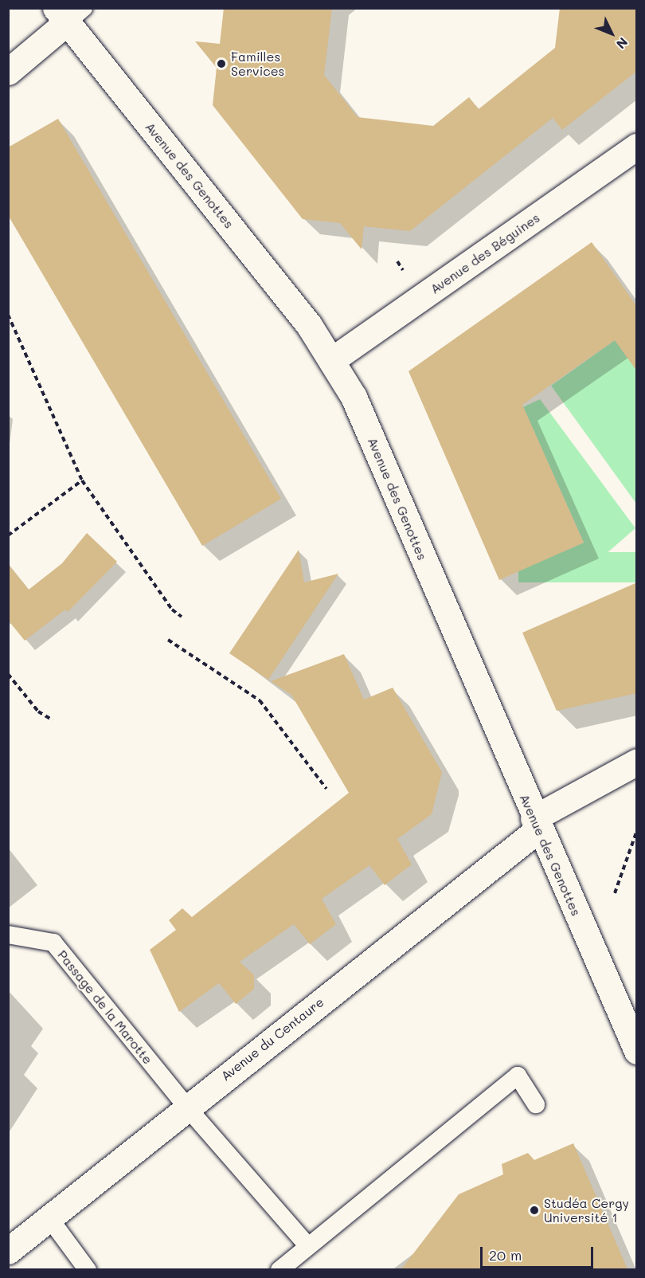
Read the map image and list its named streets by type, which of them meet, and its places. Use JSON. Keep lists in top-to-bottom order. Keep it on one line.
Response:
{"streets":{"street":["Avenue des Genottes","Avenue des Béguines","Avenue du Centaure"],"lane":["Passage de la Marotte"]},"crossings":[["Avenue des Genottes","Avenue des Béguines"],["Avenue des Genottes","Avenue du Centaure"],["Passage de la Marotte","Avenue du Centaure"]],"places":["Familles Services","Studéa Cergy Université 1"],"scale_bar":"20 m","north":"bottom right"}
